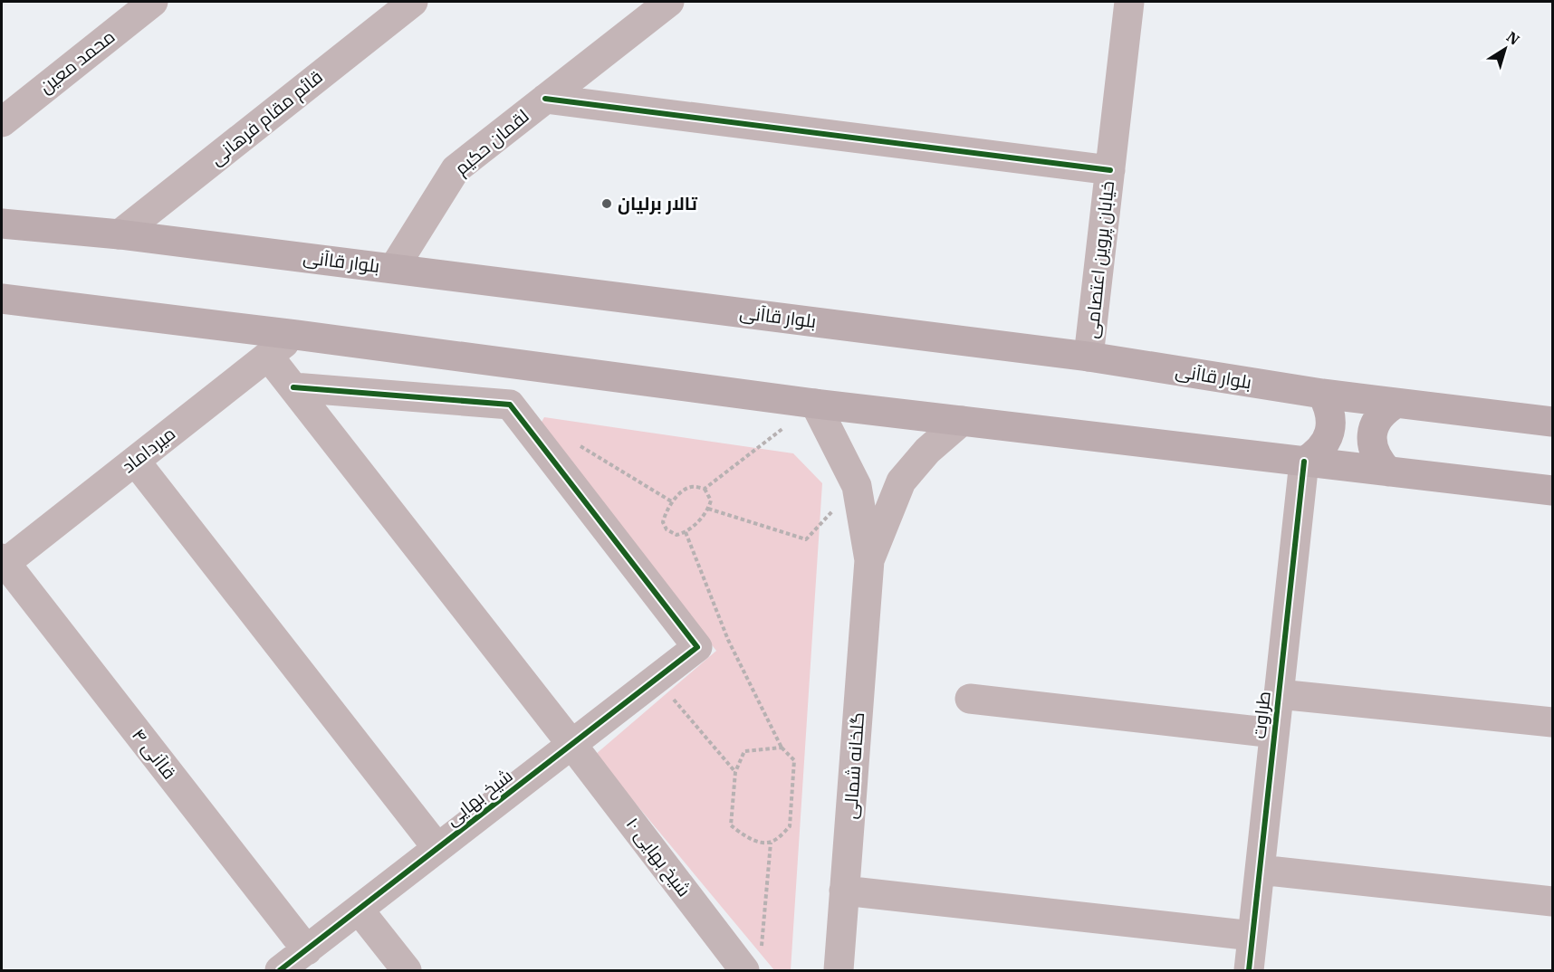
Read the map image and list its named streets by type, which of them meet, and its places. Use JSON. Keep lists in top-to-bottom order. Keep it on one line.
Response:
{"streets":{"main road":["بلوار قاآنی"],"street":["محمد معین","قائم مقام فرهانی","لقمان حکیم","خیابان پروین اعتصامی","میرداماد","طراوت","قاآنی ۴","گلخانه شمالی","شیخ بهایی","شیخ بهایی ۱۰"]},"crossings":[["قائم مقام فرهانی","بلوار قاآنی"],["لقمان حکیم","بلوار قاآنی"],["خیابان پروین اعتصامی","بلوار قاآنی"],["میرداماد","قاآنی ۴"],["میرداماد","شیخ بهایی ۱۰"],["قاآنی ۴","شیخ بهایی"],["شیخ بهایی","شیخ بهایی ۱۰"]],"places":["تالار برلیان"],"north":"top right"}
